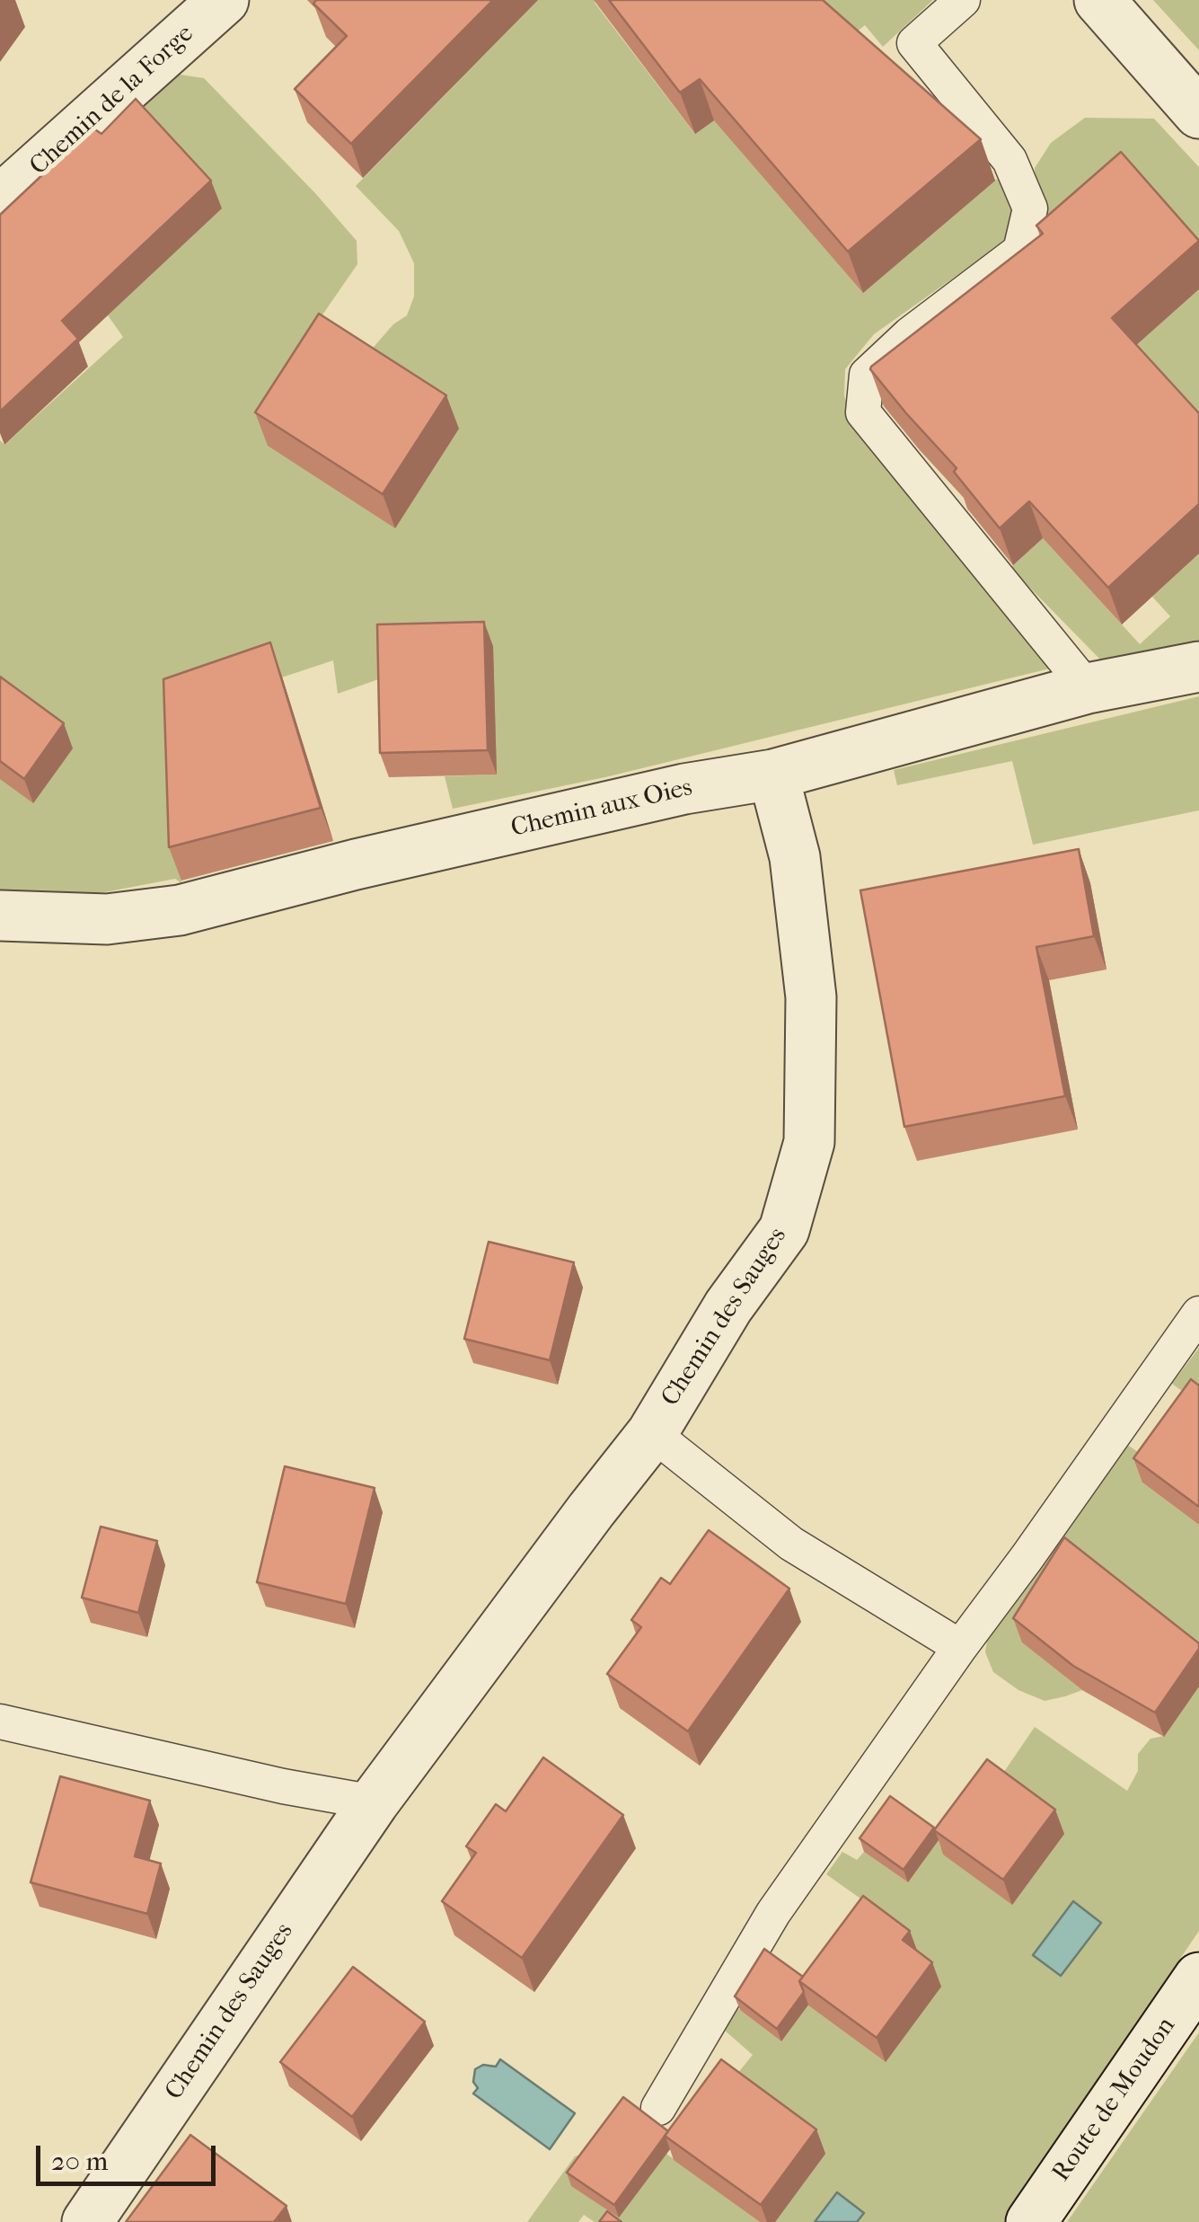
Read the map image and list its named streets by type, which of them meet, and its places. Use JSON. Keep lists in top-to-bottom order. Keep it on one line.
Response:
{"streets":{"street":["Chemin de la Forge","Chemin aux Oies","Chemin des Sauges","Route de Moudon"]},"crossings":[["Chemin aux Oies","Chemin des Sauges"]],"scale_bar":"20 m"}
